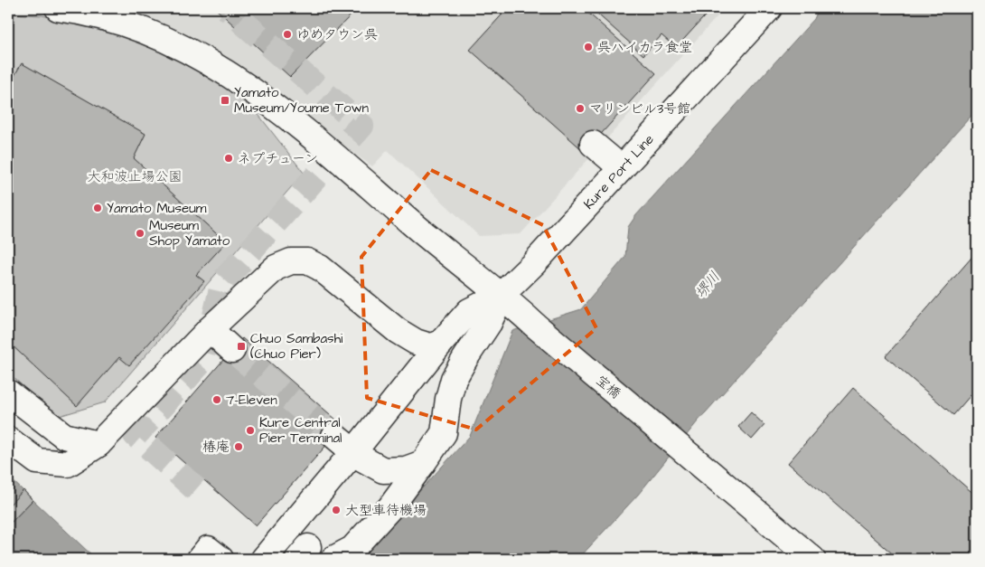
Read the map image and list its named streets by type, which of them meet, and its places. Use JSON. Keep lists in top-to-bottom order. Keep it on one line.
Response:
{"streets":{"street":["Kure Port Line","宝橋"]},"crossings":[["Kure Port Line","宝橋"]],"water":["堺川"],"parks":["大和波止場公園"],"places":{"other":["ゆめタウン呉","呉ハイカラ食堂","マリンビル3号館","ネプチューン","Yamato Museum","Museum Shop Yamato","7-Eleven","Kure Central Pier Terminal","椿庵","大型車待機場"],"transit":["Yamato Museum/Youme Town","Chuo Sambashi (Chuo Pier)"]}}
